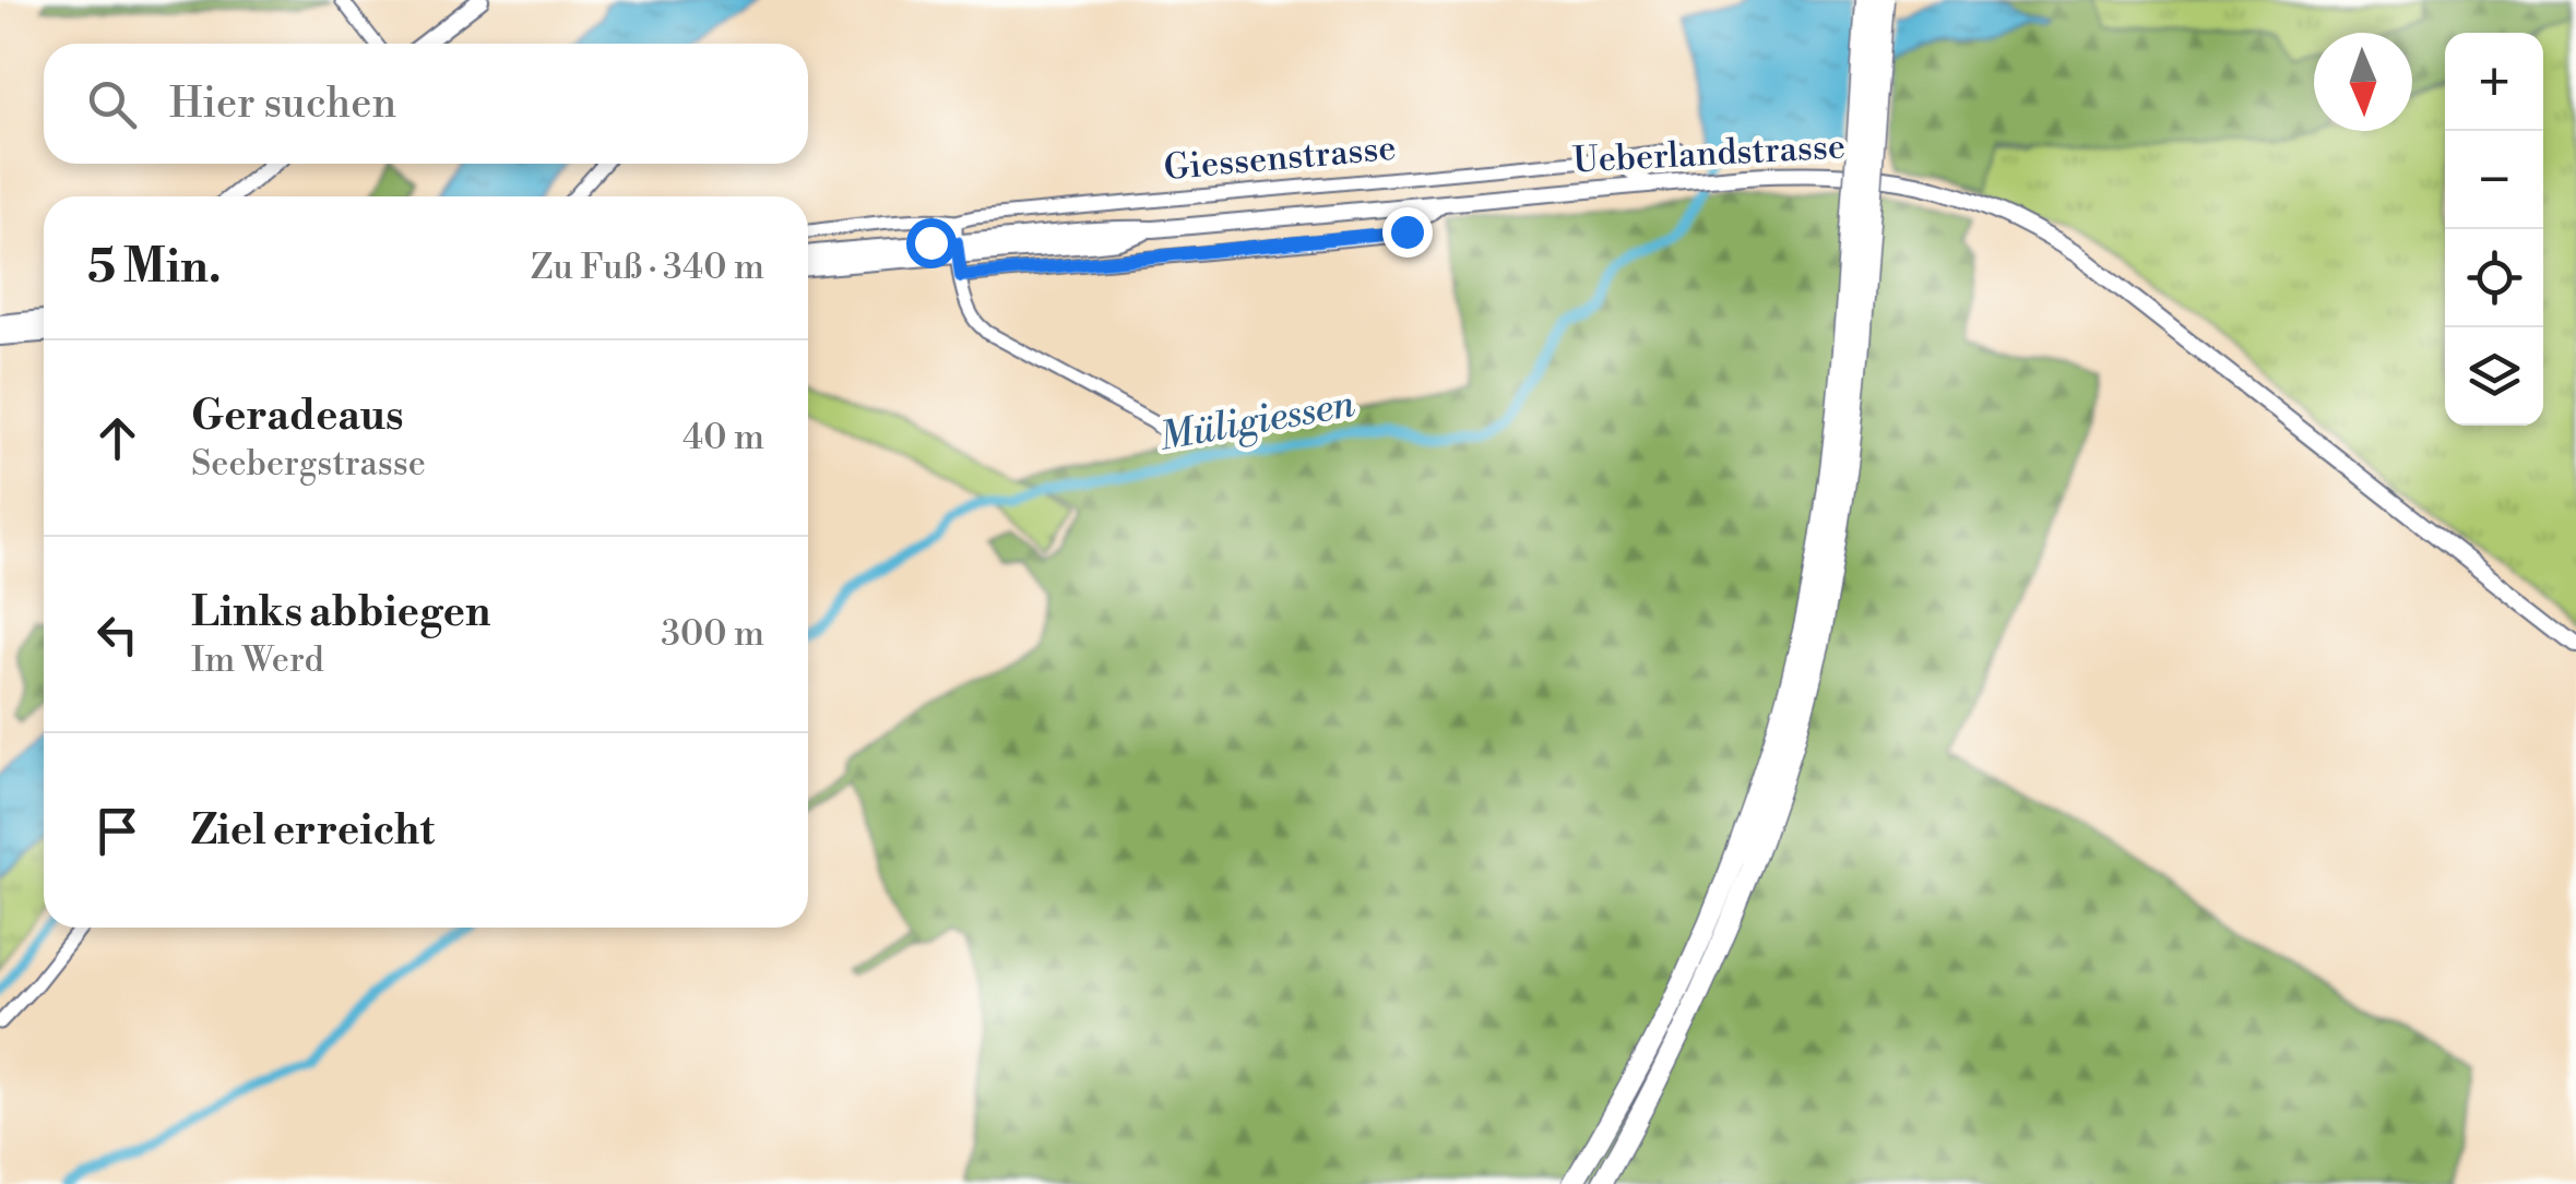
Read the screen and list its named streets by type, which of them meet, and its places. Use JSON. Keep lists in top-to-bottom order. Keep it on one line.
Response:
{"streets":{"main road":["Ueberlandstrasse"],"street":["Giessenstrasse"]},"water":["Müligiessen"],"north":"bottom","page":{"map_buttons":["+","−"],"search":"Hier suchen","heading":["5 Min.","Zu Fuß · 340 m"],"list":[["Geradeaus","Seebergstrasse","40 m"],["Links abbiegen","Im Werd","300 m"],"Ziel erreicht"]}}
